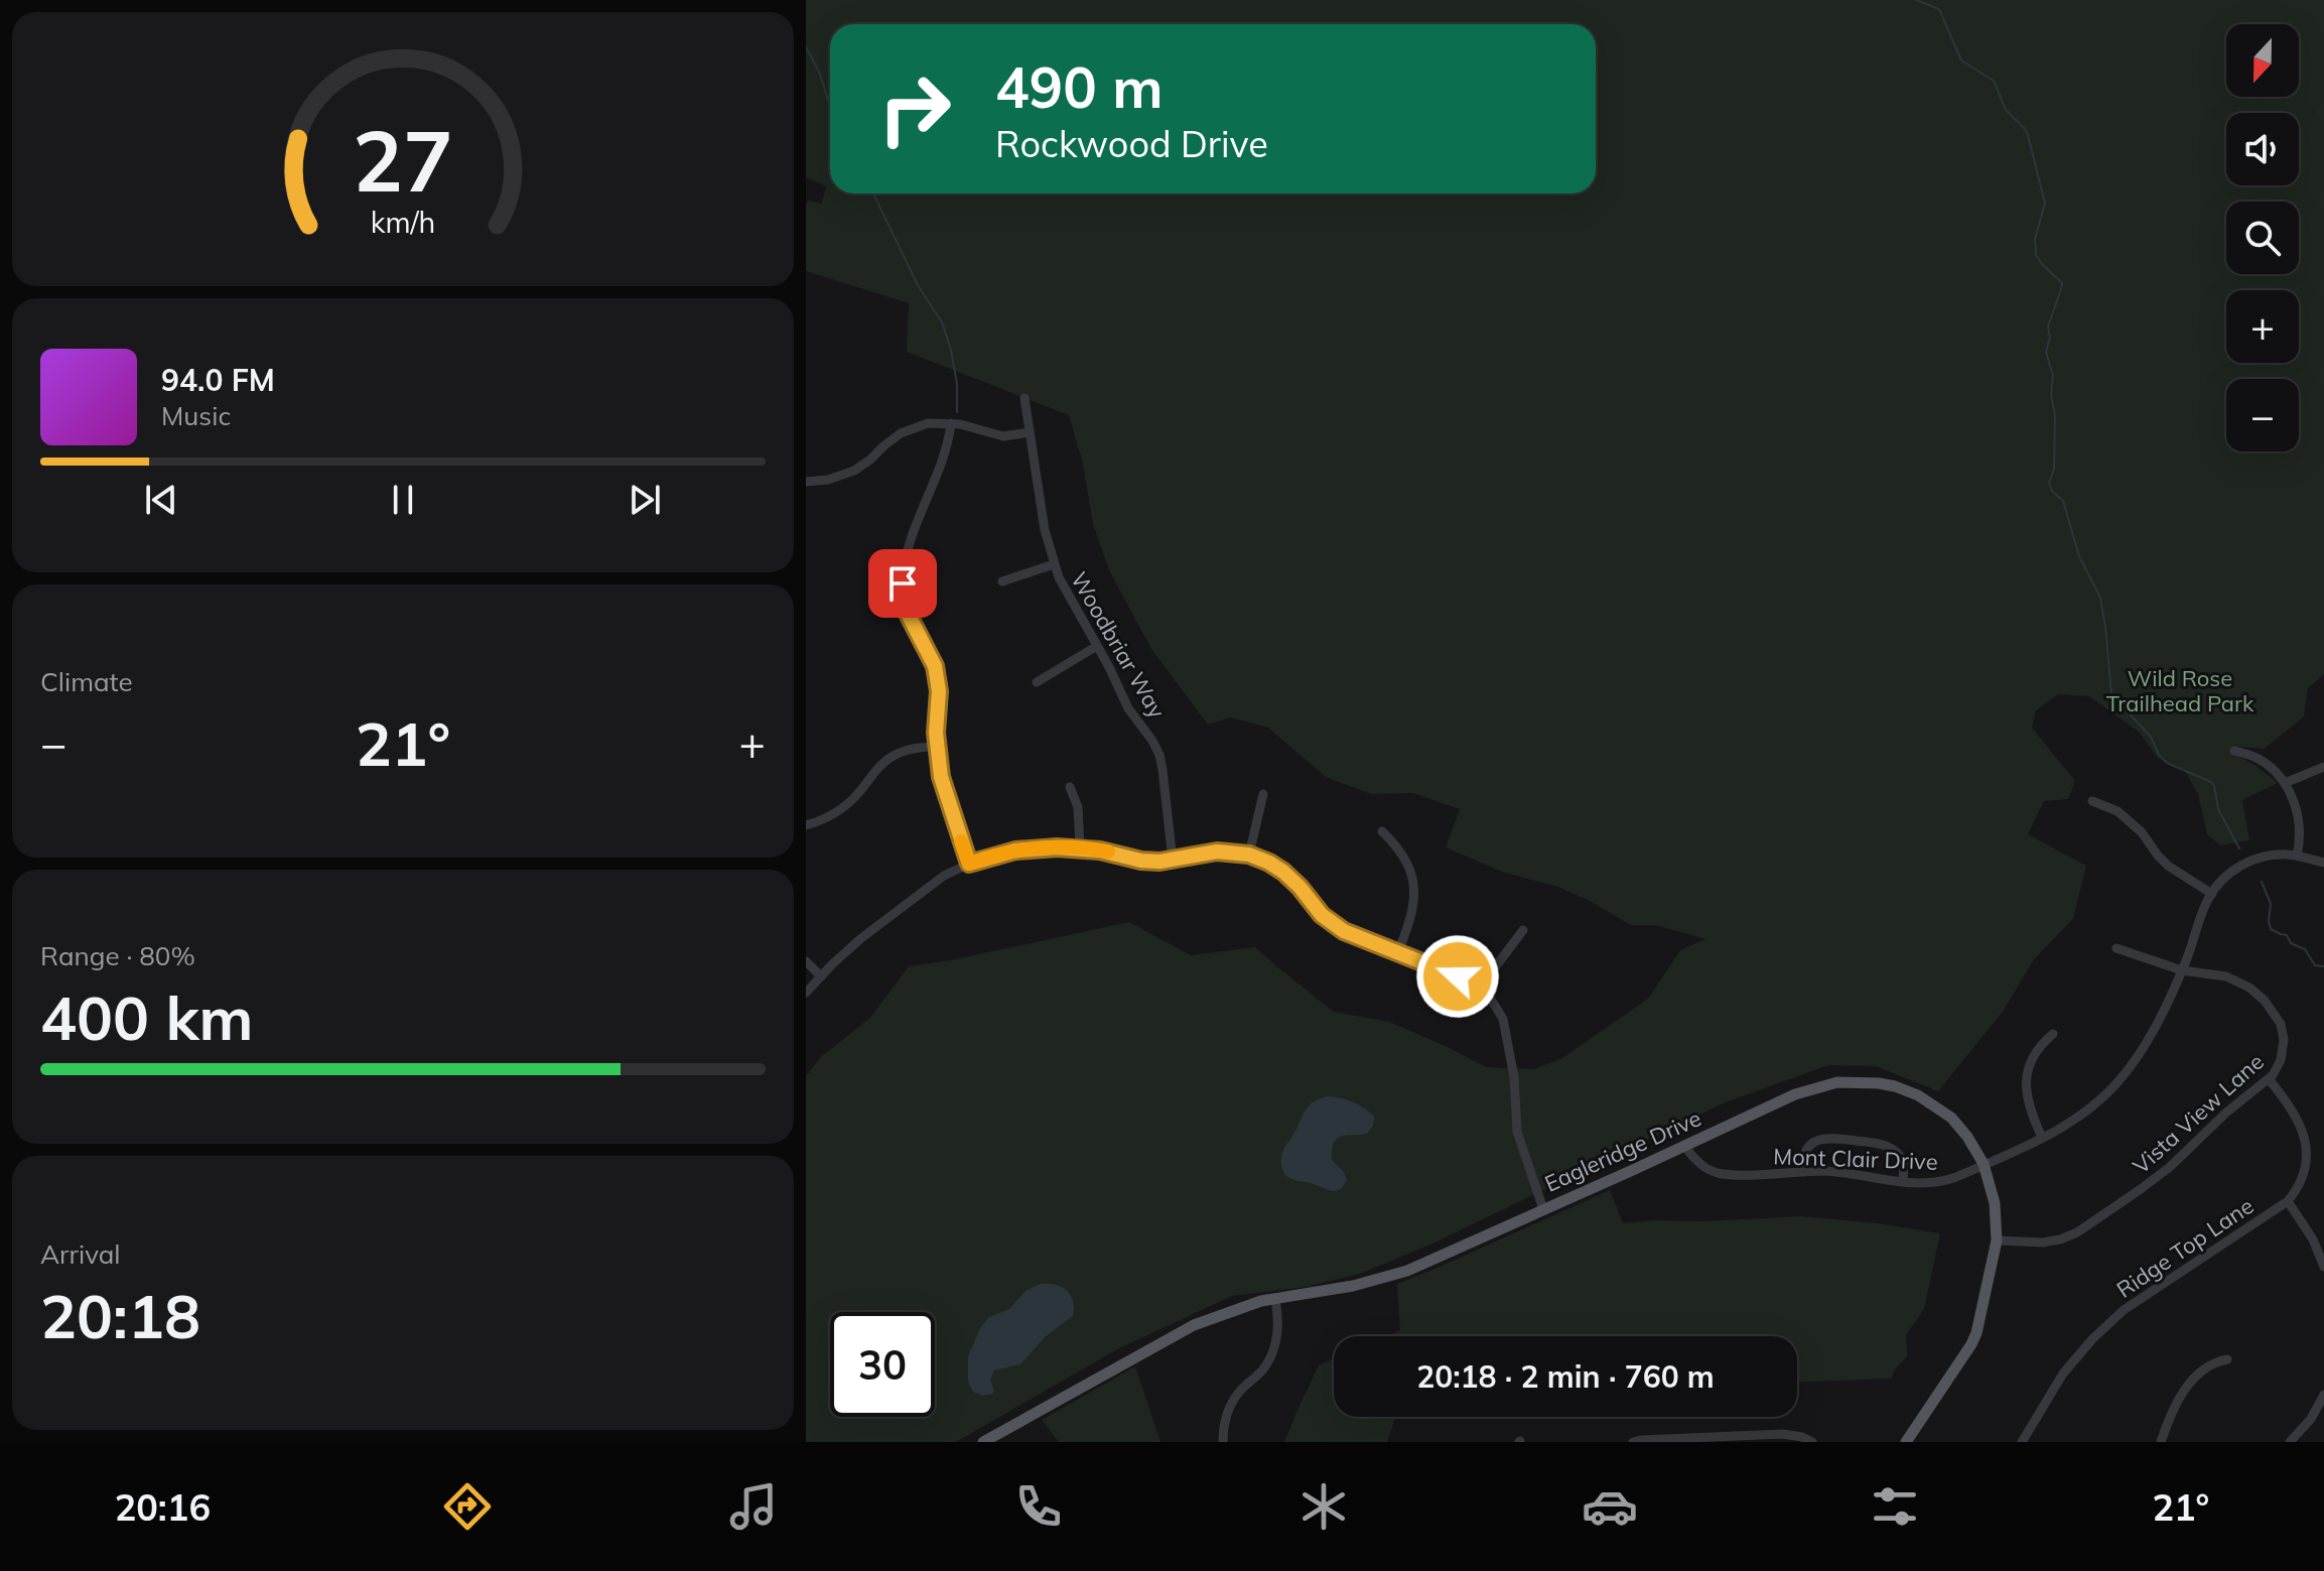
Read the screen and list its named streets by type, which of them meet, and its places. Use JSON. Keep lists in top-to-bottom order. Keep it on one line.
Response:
{"streets":{"main road":["Eagleridge Drive"],"street":["Woodbriar Way","Vista View Lane","Mont Clair Drive","Ridge Top Lane"]},"crossings":[["Vista View Lane","Eagleridge Drive"],["Vista View Lane","Mont Clair Drive"],["Vista View Lane","Ridge Top Lane"],["Eagleridge Drive","Mont Clair Drive"]],"parks":["Wild Rose Trailhead Park"],"north":"bottom","page":{"map_buttons":["+","−"],"turn":["490 m","Rockwood Drive"],"song":["94.0 FM","Music"],"tile":["Climate",["Range · 80%","400 km"],["Arrival","20:18"]],"heat":["−","21°","+"],"limit":"30","trip":"20:18 · 2 min · 760 m","tabs":["20:16","21°"],"gauge":["27","km/h"]}}
